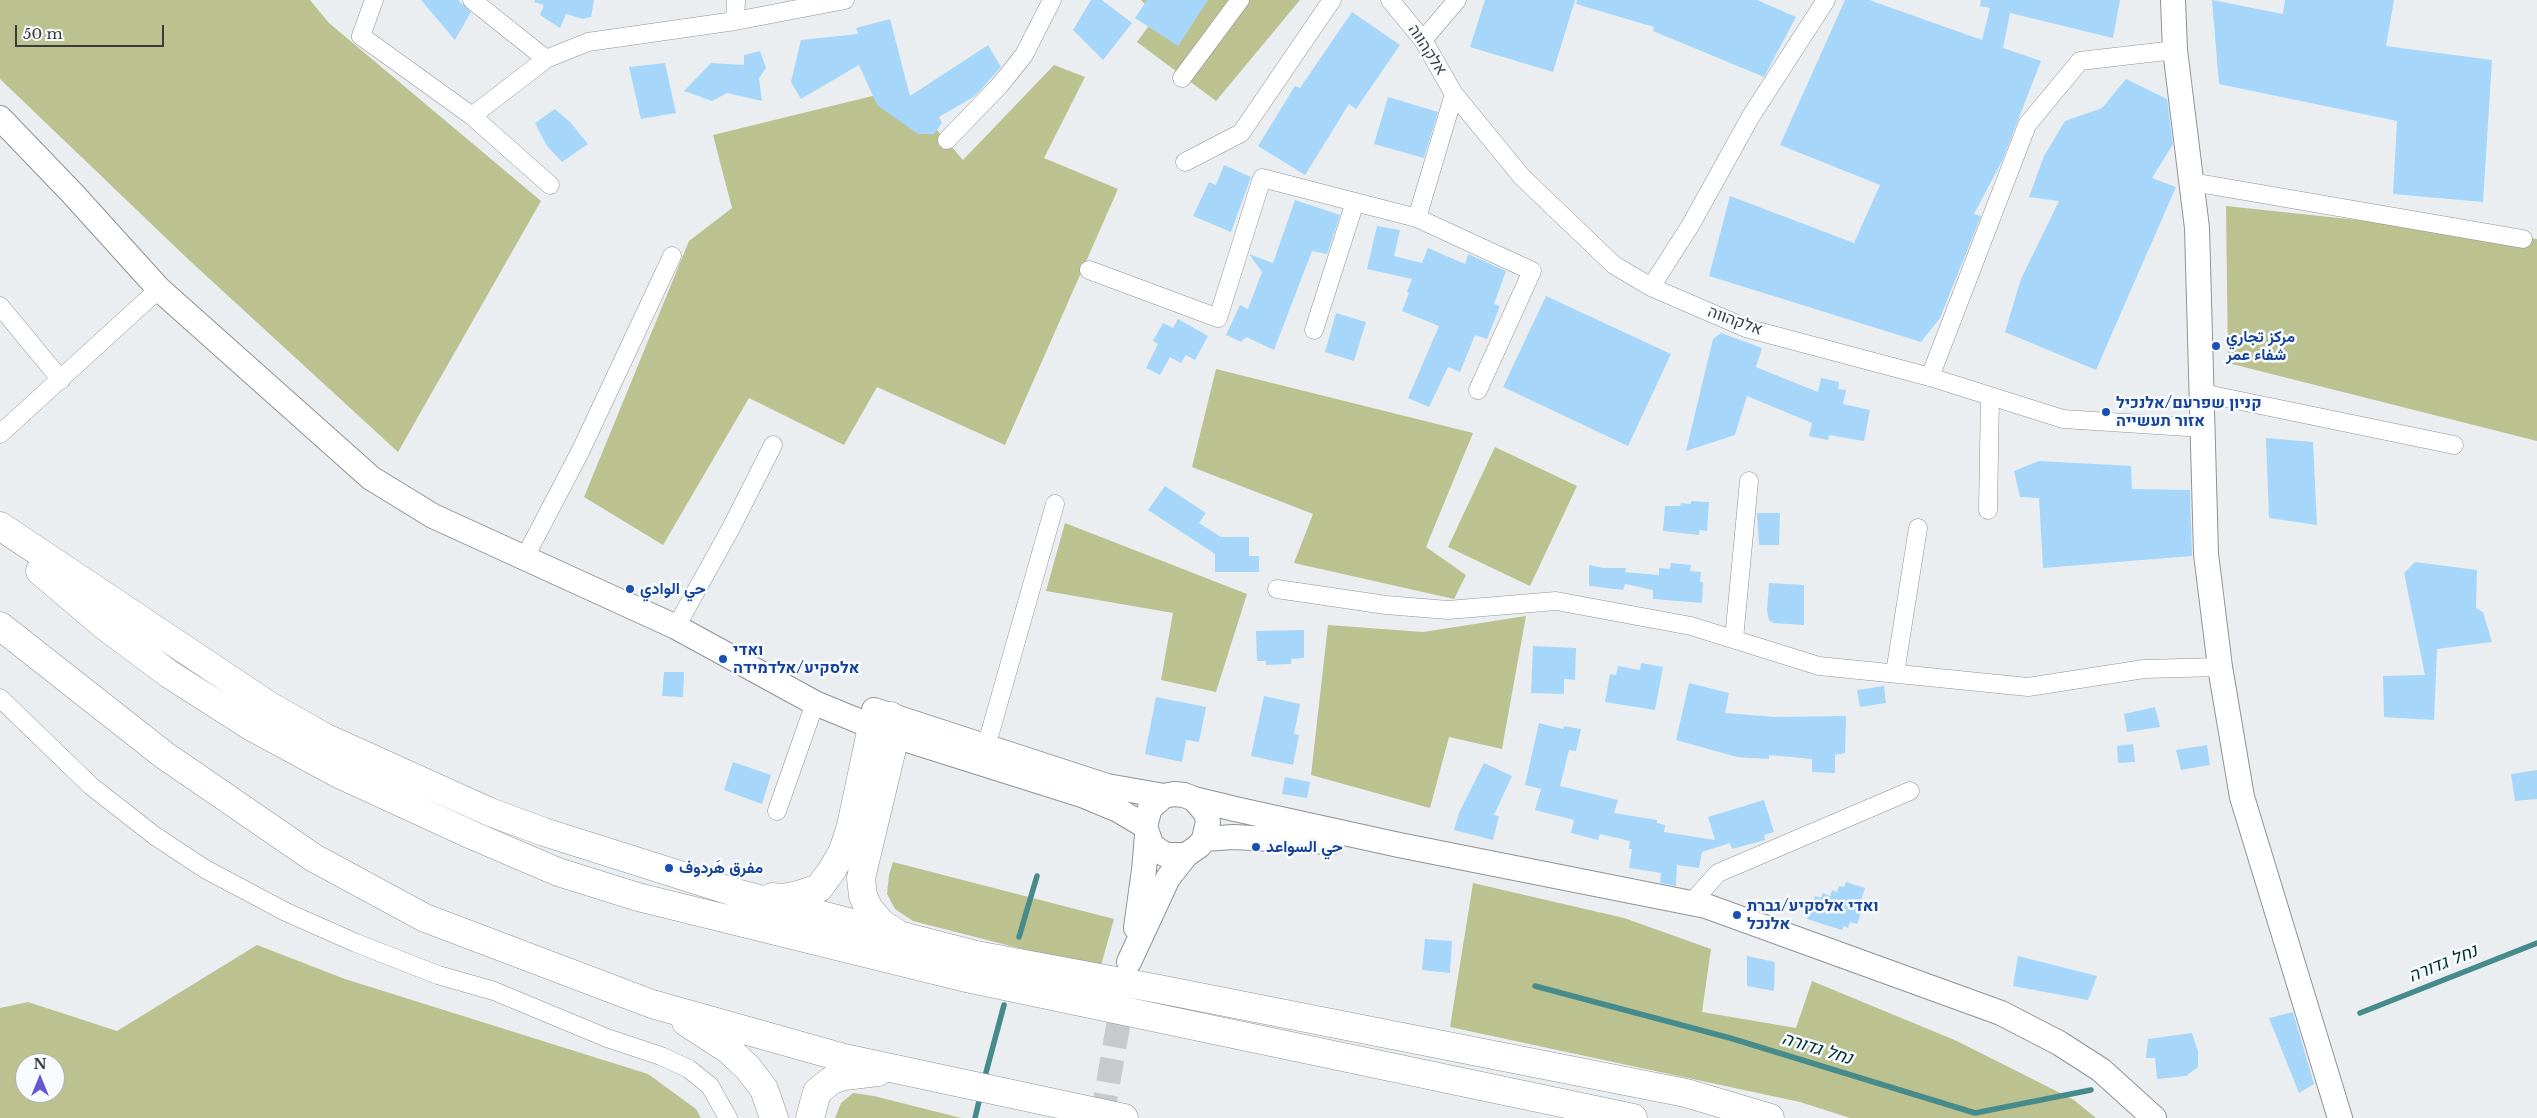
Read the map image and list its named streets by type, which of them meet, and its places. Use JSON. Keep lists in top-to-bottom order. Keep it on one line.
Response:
{"streets":{"street":["אלקהווה"]},"water":["נחל גדורה"],"places":["مركز تجاري شفاء عمر","קניון שפרעם/אלנכיל אזור תעשייה","حي الوادي","ואדי אלסקיע/אלדמידה","حي السواعد","مفرق هَردوف","ואדי אלסקיע/גברת אלנכל"],"scale_bar":"50 m","north":"top"}
